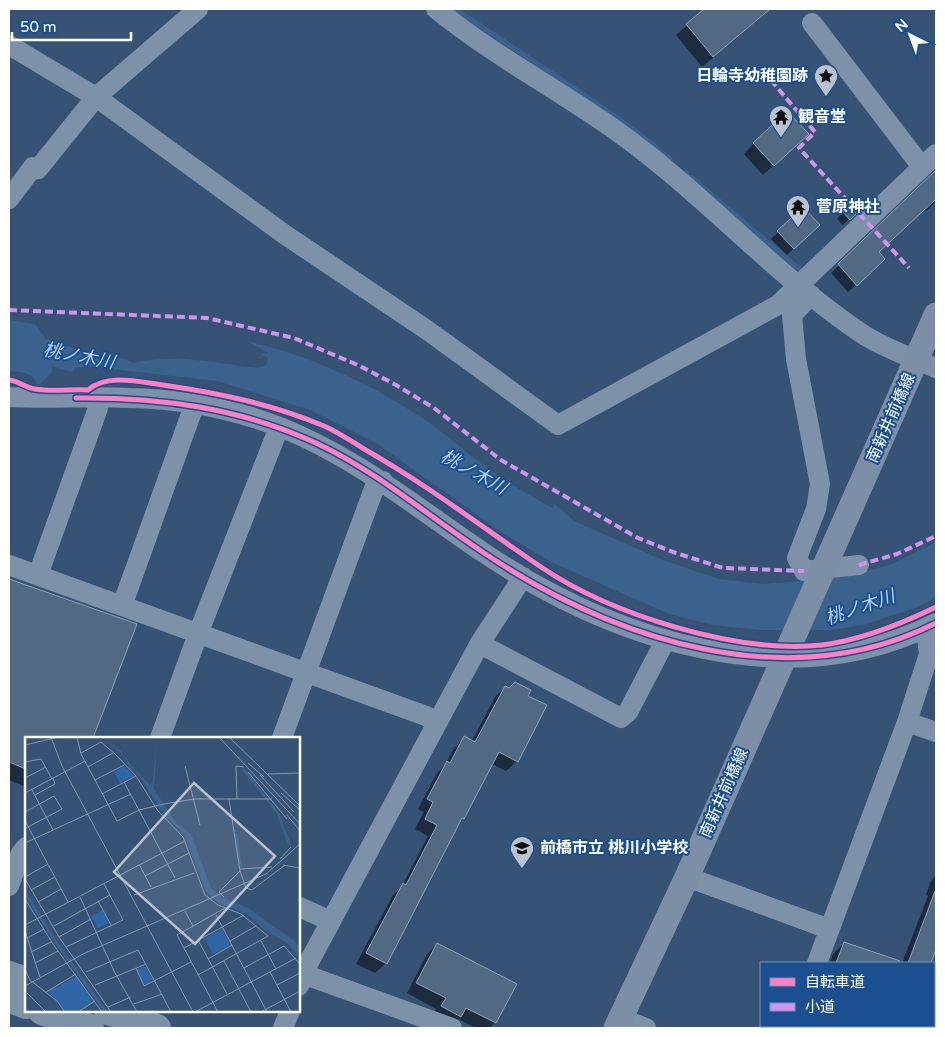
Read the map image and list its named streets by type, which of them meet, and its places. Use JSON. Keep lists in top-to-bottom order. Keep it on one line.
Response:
{"streets":{"main road":["南新井前橋線"]},"water":["桃ノ木川"],"places":{"place":["日輪寺幼稚園跡"],"temple":["観音堂","菅原神社"],"school or university":["前橋市立 桃川小学校"]},"legend":["自転車道","小道"],"scale_bar":"50 m","north":"top left"}
